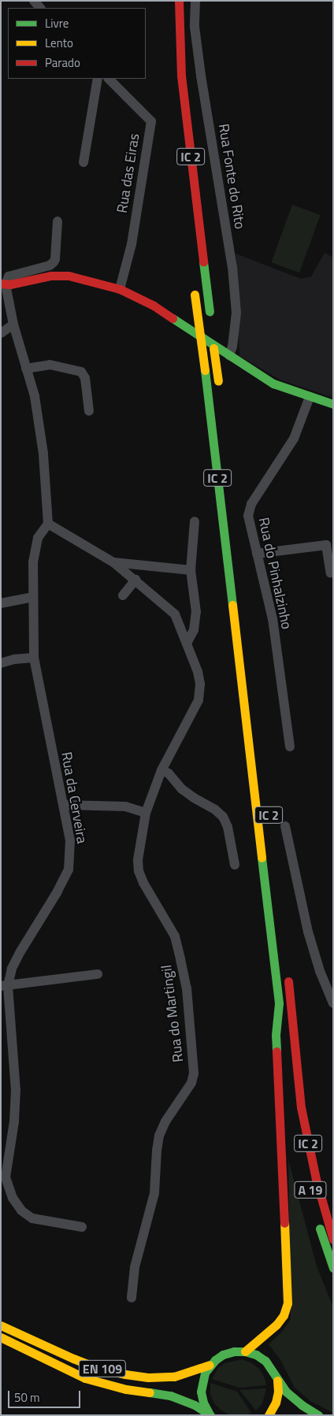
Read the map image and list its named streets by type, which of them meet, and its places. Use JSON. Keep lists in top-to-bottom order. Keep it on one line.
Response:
{"streets":{"main road":["IC 2","A 19","EN 109"],"street":["Rua das Eiras","Rua Fonte do Rito","Rua do Pinhalzinho","Rua da Cerveira","Rua do Martingil"]},"crossings":[["Rua da Cerveira","Rua do Martingil"]],"legend":["Livre","Lento","Parado"],"scale_bar":"50 m"}
